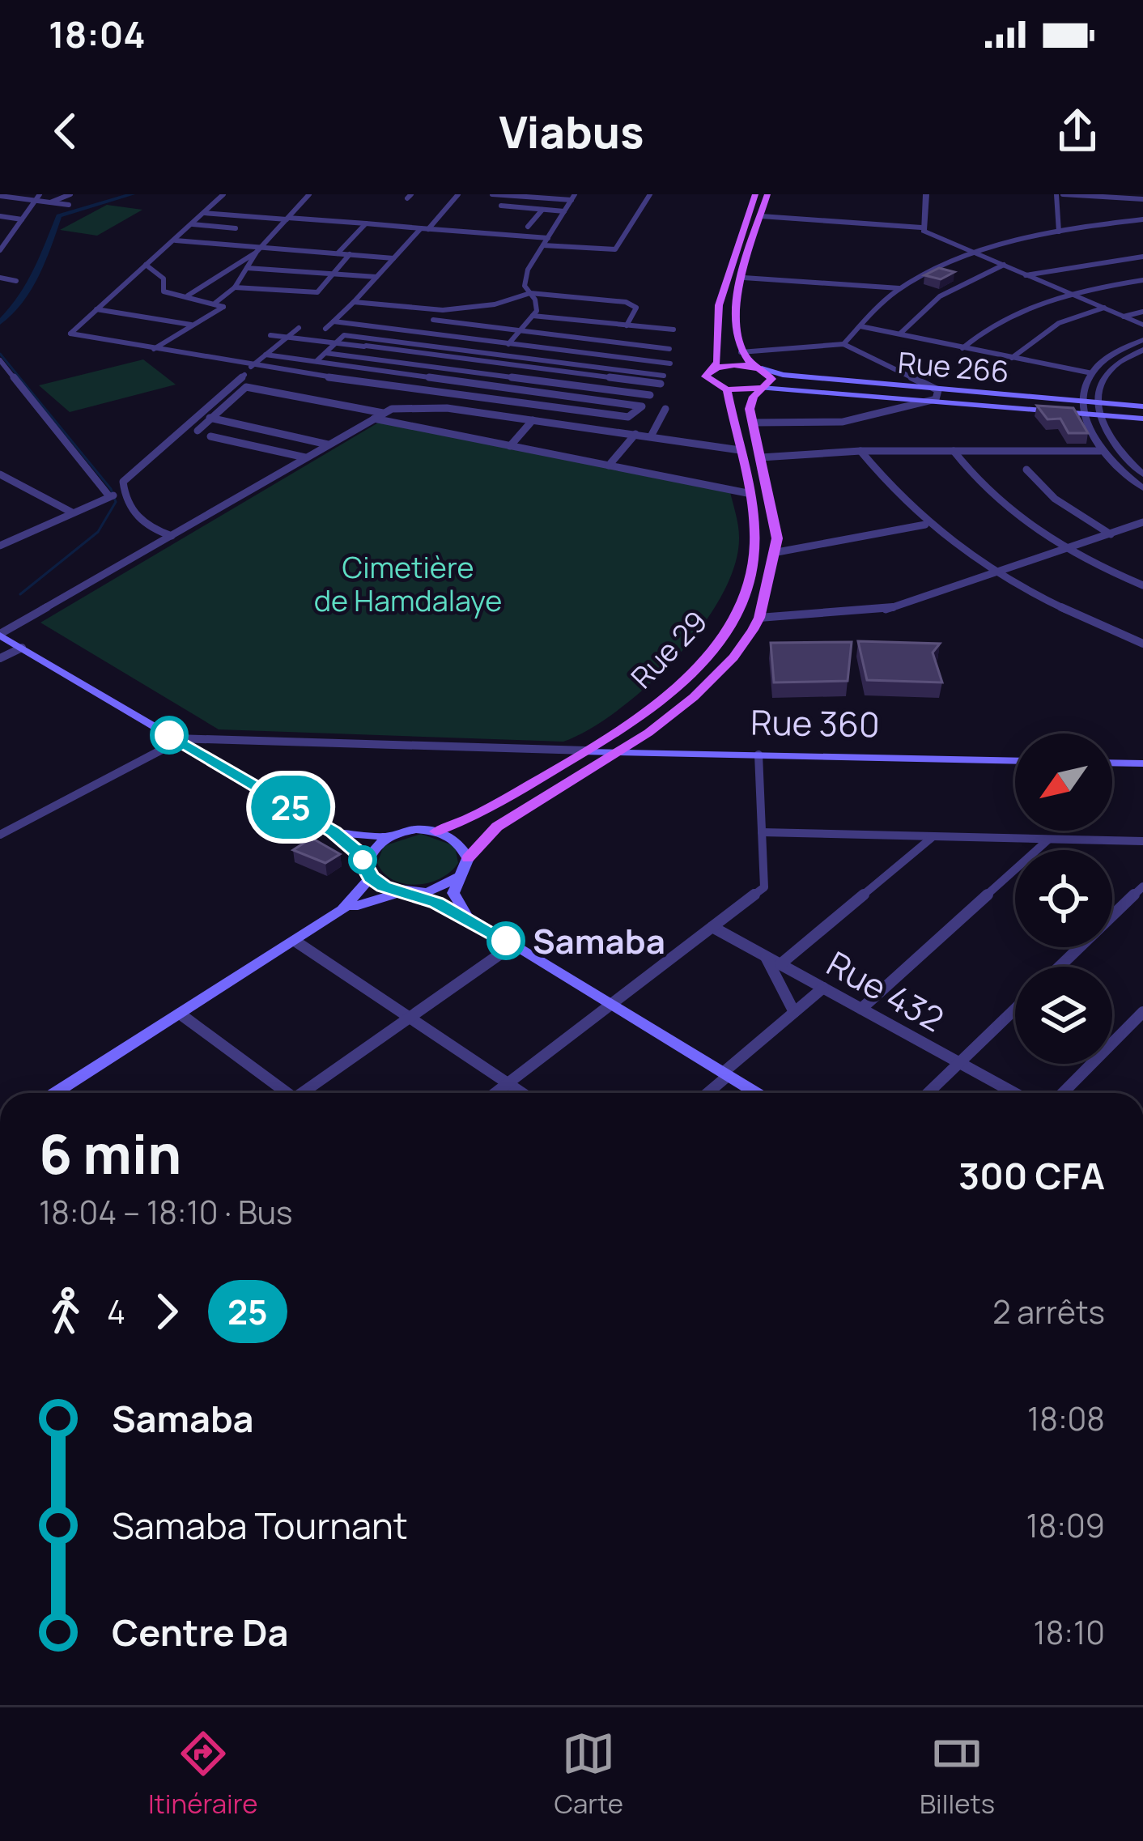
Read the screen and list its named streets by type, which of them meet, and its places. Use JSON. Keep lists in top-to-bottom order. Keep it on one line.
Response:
{"streets":{"main road":["Rue 266","Rue 29","Rue 360"],"street":["Rue 432"]},"parks":["Cimetière de Hamdalaye"],"places":["Samaba"],"lines":["bus line 25"],"north":"bottom left","page":{"status":"18:04","header":"Viabus","on_map":"25","heading":["6 min","18:04 – 18:10 · Bus","300 CFA"],"legs":["4","25","2 arrêts"],"list":[{"name":"Samaba","value":"18:08"},{"name":"Samaba Tournant","value":"18:09"},{"name":"Centre Da","value":"18:10"}],"tabs":["Itinéraire","Carte","Billets"]}}
